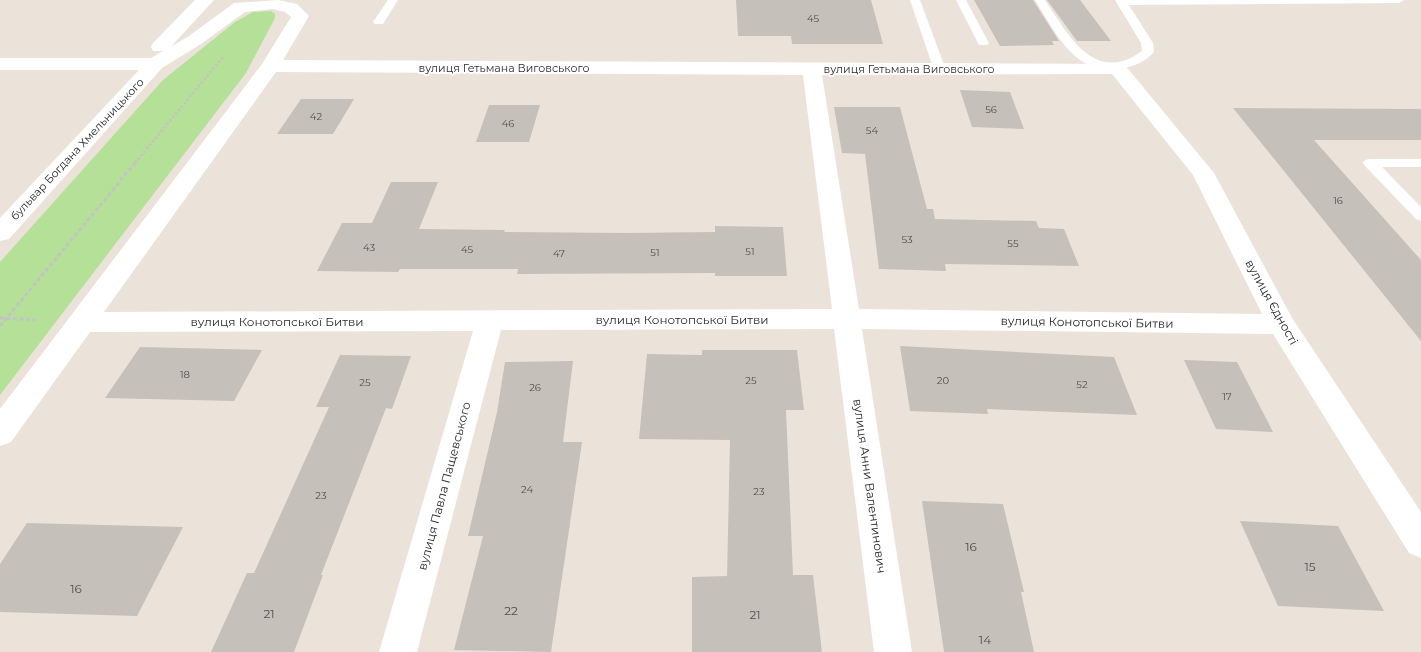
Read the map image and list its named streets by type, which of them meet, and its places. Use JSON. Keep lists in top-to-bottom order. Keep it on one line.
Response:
{"streets":{"street":["вулиця Гетьмана Виговського","бульвар Богдана Хмельницького","вулиця Єдності","вулиця Конотопської Битви","вулиця Павла Пащевського","вулиця Анни Валентинович"]},"crossings":[["вулиця Гетьмана Виговського","вулиця Єдності"],["вулиця Гетьмана Виговського","вулиця Анни Валентинович"],["вулиця Єдності","вулиця Конотопської Битви"],["вулиця Конотопської Битви","вулиця Павла Пащевського"],["вулиця Конотопської Битви","вулиця Анни Валентинович"]],"house_numbers":["45","56","42","46","54","16","53","55","43","45","51","51","47","18","25","20","25","52","26","17","24","23","23","16","15","16","22","21","21","14"]}
